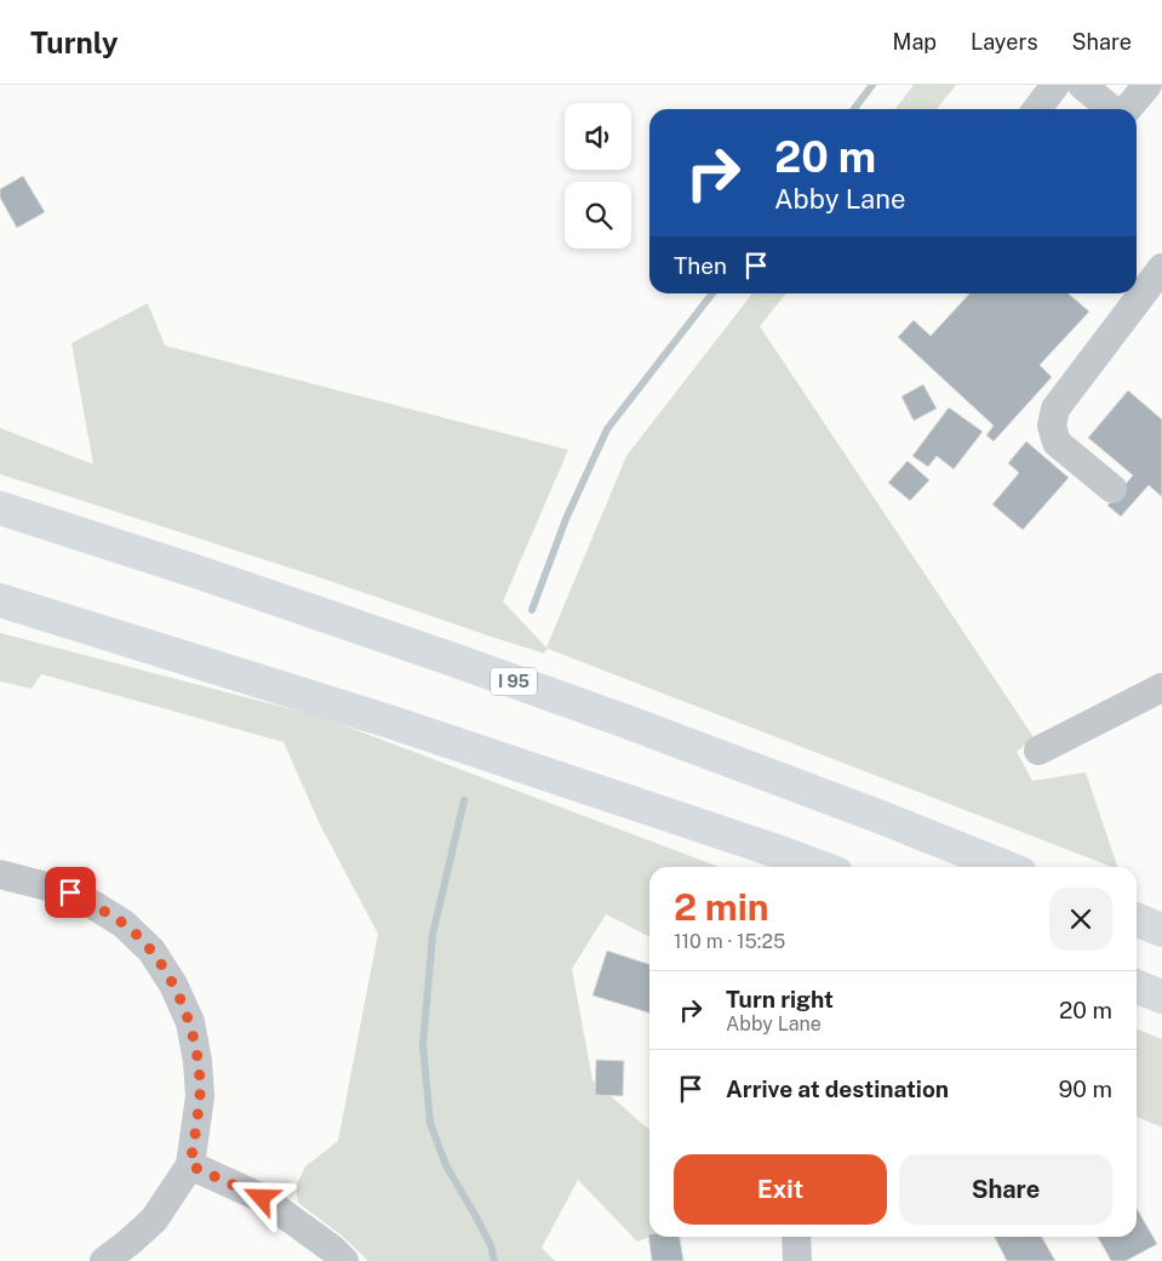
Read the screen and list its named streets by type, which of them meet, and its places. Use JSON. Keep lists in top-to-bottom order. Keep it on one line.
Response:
{"streets":{"highway":["I 95"]},"page":{"header":"Turnly","nav":["Map","Layers","Share"],"turn":["20 m","Abby Lane"],"then":"Then","heading":["2 min","110 m · 15:25"],"list":[{"name":"Turn right","note":"Abby Lane","value":"20 m"},{"name":"Arrive at destination","value":"90 m"}],"buttons":["Exit","Share"]}}
